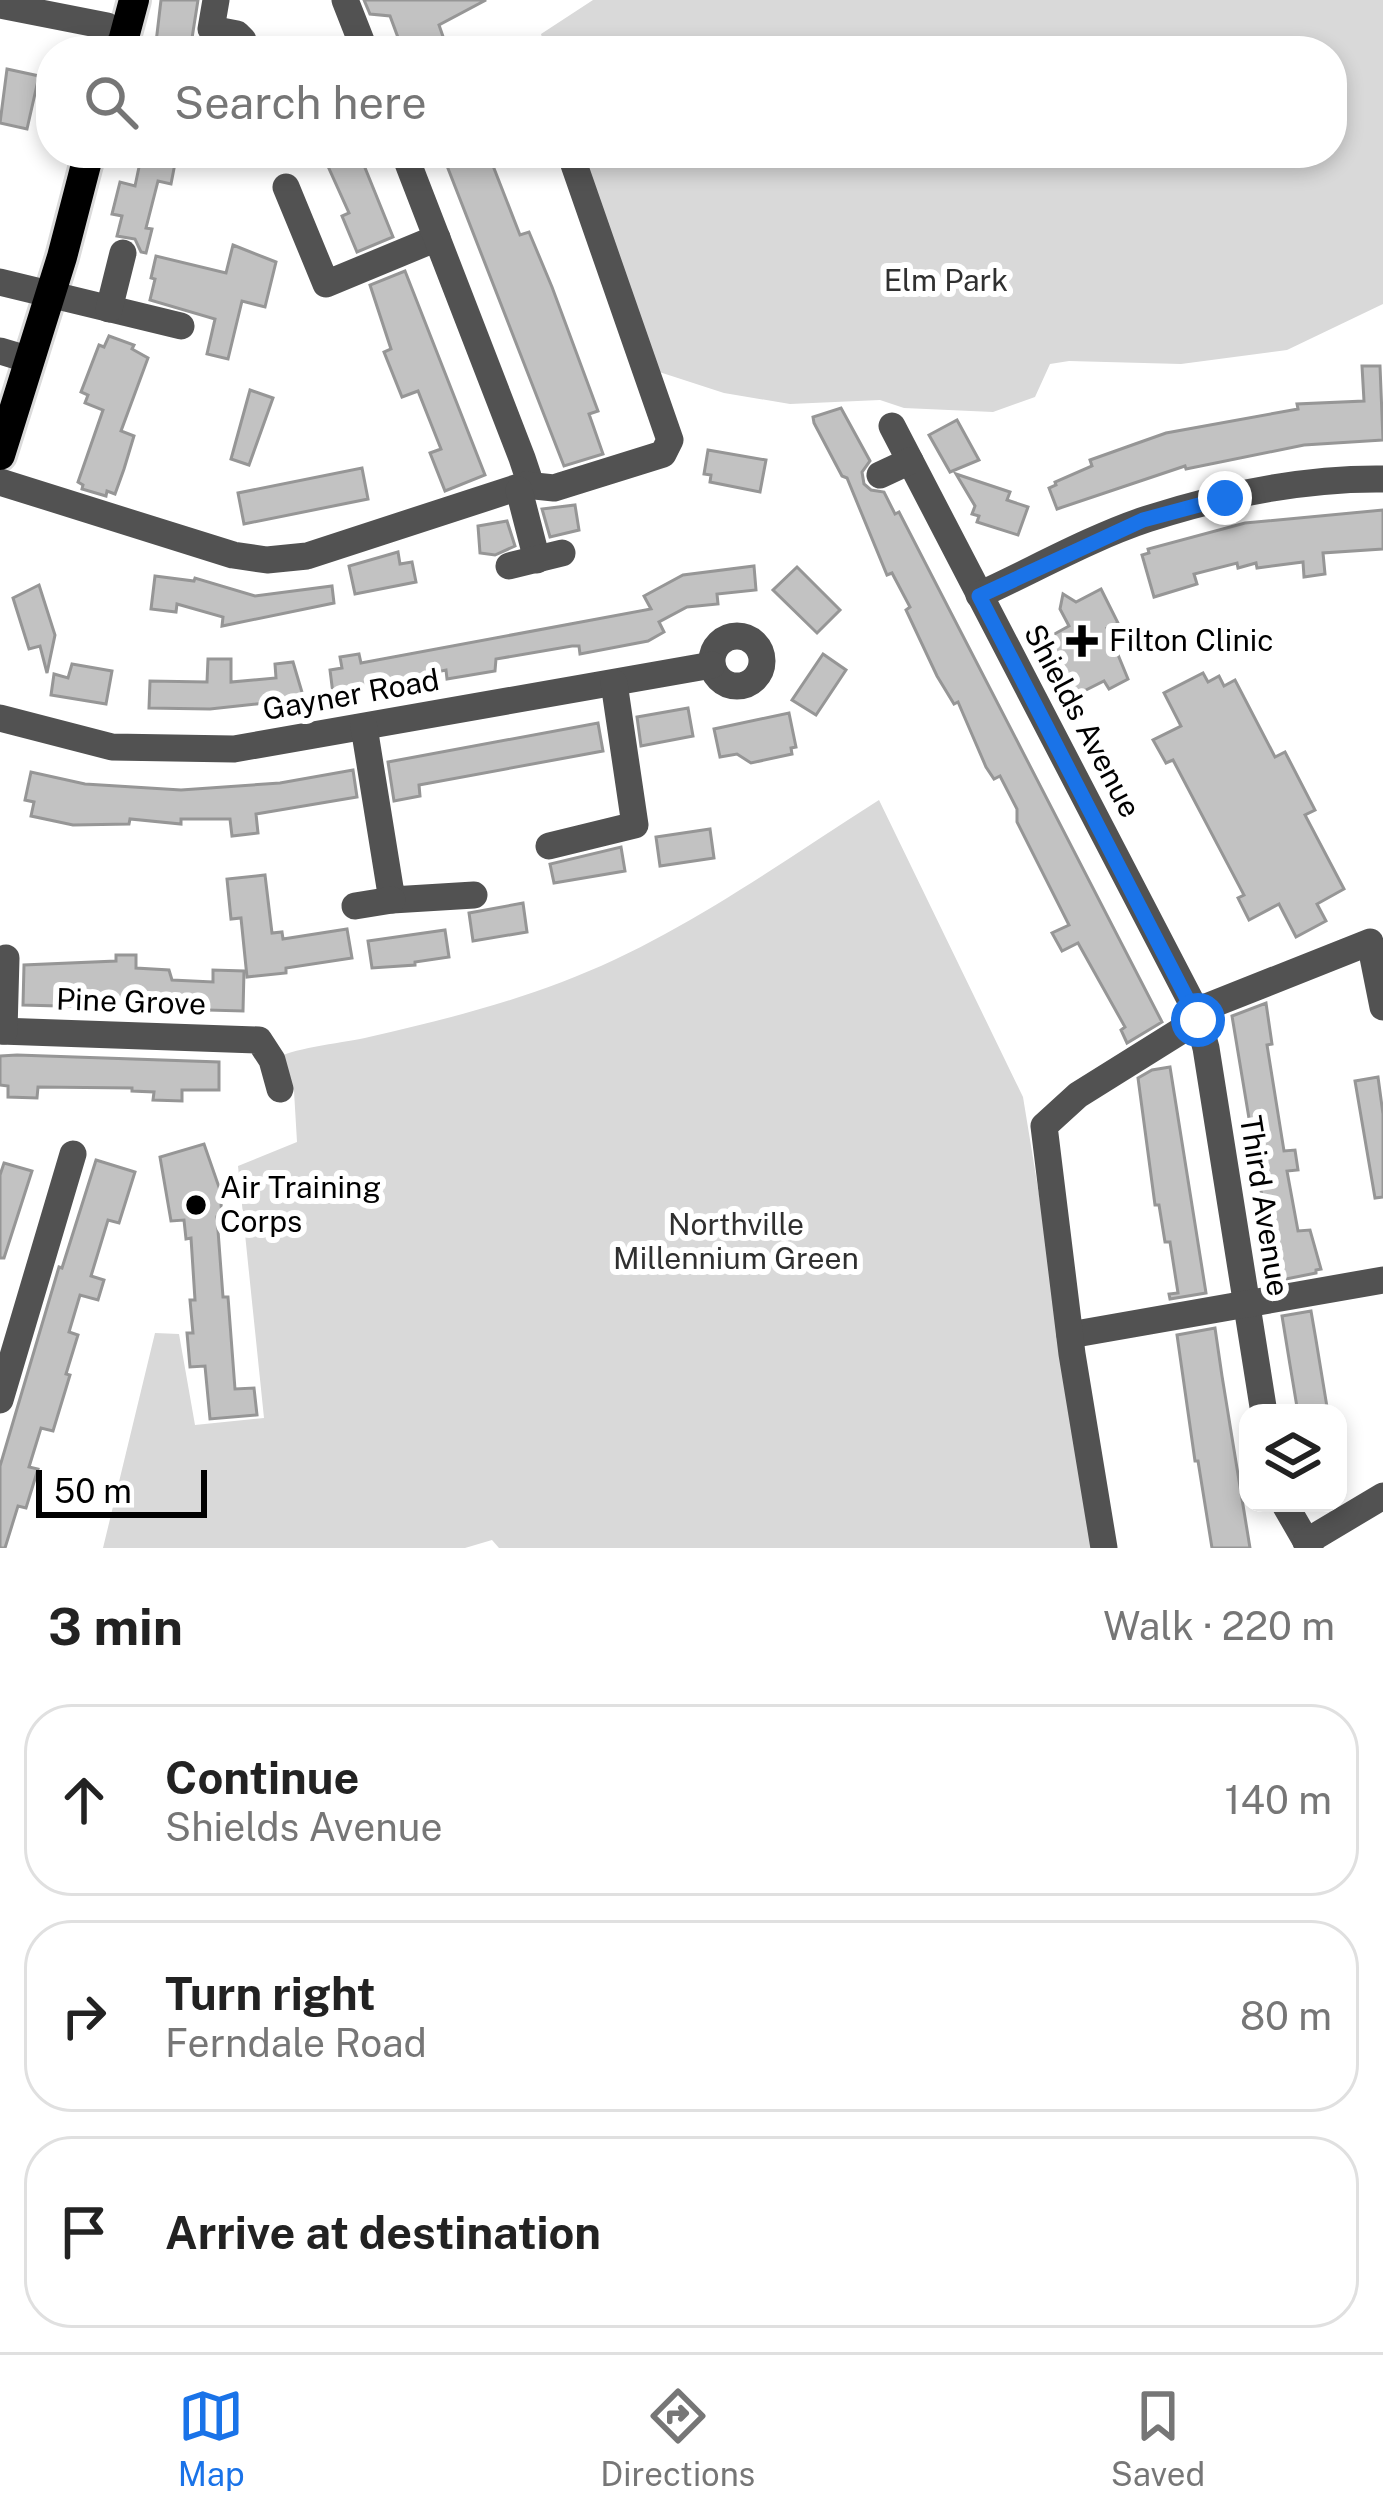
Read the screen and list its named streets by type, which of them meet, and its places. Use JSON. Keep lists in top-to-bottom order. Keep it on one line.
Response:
{"streets":{"street":["Gayner Road","Shields Avenue","Pine Grove","Third Avenue"]},"crossings":[["Shields Avenue","Third Avenue"]],"parks":["Elm Park","Northville Millennium Green"],"places":{"health":["Filton Clinic"],"other":["Air Training Corps"]},"scale_bar":"50 m","page":{"search":"Search here","scale":"50 m","heading":["3 min","Walk · 220 m"],"list":[["Continue","Shields Avenue","140 m"],["Turn right","Ferndale Road","80 m"],"Arrive at destination"],"nav":["Map","Directions","Saved"]}}
